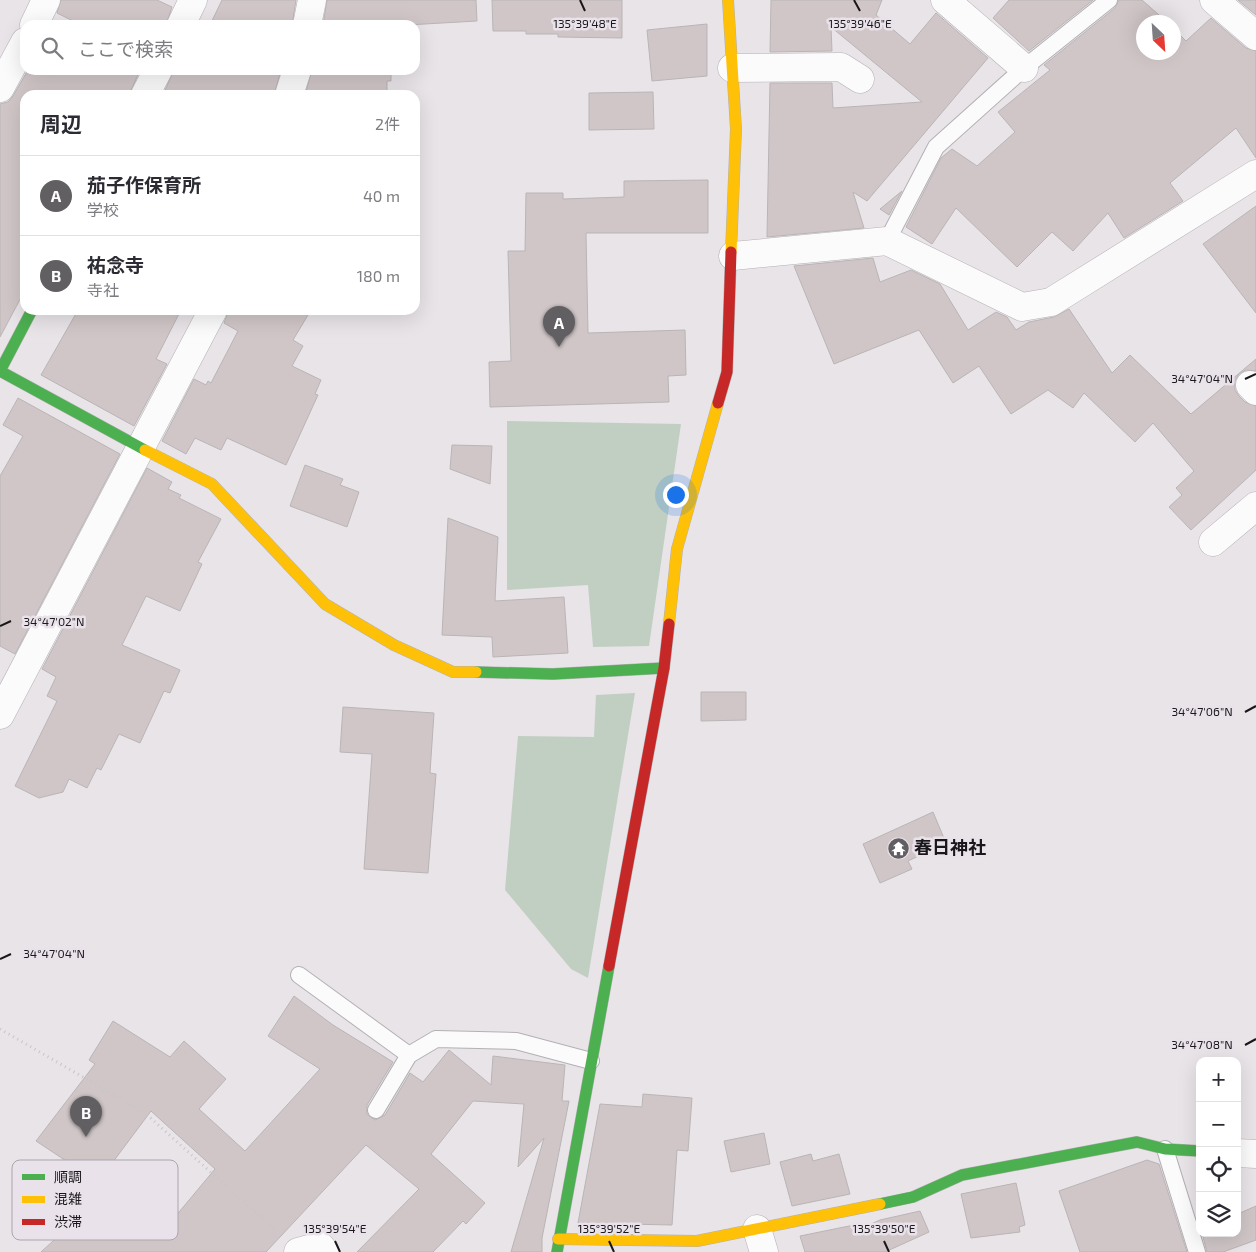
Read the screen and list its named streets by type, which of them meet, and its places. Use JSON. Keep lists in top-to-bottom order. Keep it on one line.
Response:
{"places":{"temple":["春日神社"]},"legend":["順調","混雑","渋滞"],"north":"bottom right","page":{"search":"ここで検索","heading":["周辺","2件"],"list":[{"mark":"A","name":"茄子作保育所","note":"学校","value":"40 m"},{"mark":"B","name":"祐念寺","note":"寺社","value":"180 m"}],"pins":["A","B"],"map_buttons":["+","−"]},"coordinates":["135°39'48\"E","135°39'46\"E","34°47'04\"N","34°47'02\"N","34°47'06\"N","34°47'08\"N","135°39'54\"E","135°39'52\"E","135°39'50\"E"]}
